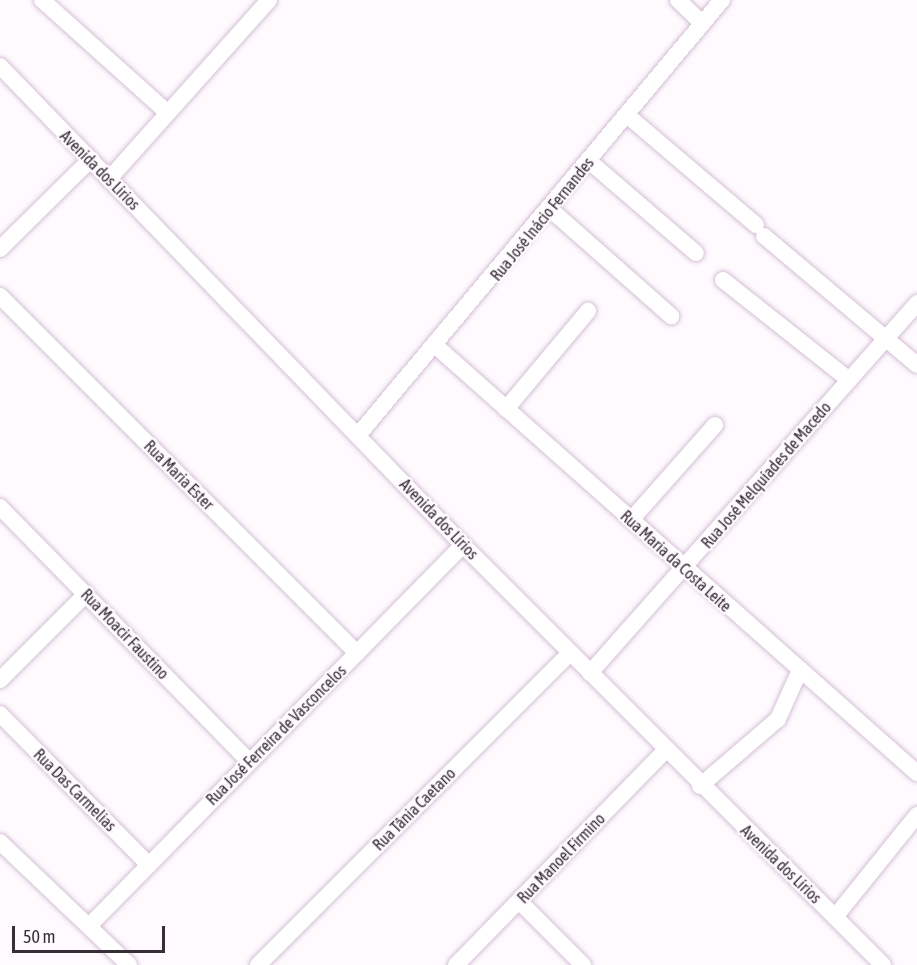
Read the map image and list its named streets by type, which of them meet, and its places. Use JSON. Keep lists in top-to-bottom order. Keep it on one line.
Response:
{"streets":{"street":["Avenida dos Lírios","Rua José Inácio Fernandes","Rua Maria Ester","Rua José Melquíades de Macedo","Rua Maria da Costa Leite","Rua Moacir Faustino","Rua José Ferreira de Vasconcelos","Rua Das Carmelias","Rua Tânia Caetano","Rua Manoel Firmino"]},"crossings":[["Avenida dos Lírios","Rua José Inácio Fernandes"],["Avenida dos Lírios","Rua José Melquíades de Macedo"],["Avenida dos Lírios","Rua José Ferreira de Vasconcelos"],["Avenida dos Lírios","Rua Tânia Caetano"],["Avenida dos Lírios","Rua Manoel Firmino"],["Rua José Inácio Fernandes","Rua Maria da Costa Leite"],["Rua Maria Ester","Rua José Ferreira de Vasconcelos"],["Rua José Melquíades de Macedo","Rua Maria da Costa Leite"],["Rua Moacir Faustino","Rua José Ferreira de Vasconcelos"],["Rua José Ferreira de Vasconcelos","Rua Das Carmelias"]],"scale_bar":"50 m"}
